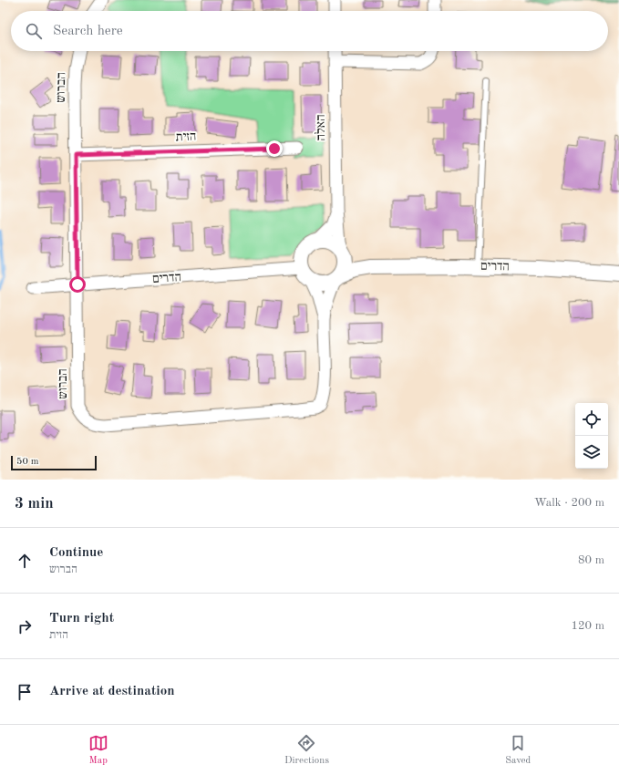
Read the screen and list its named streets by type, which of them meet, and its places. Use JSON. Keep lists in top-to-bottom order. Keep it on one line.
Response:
{"streets":{"street":["הברוש","האלה","הזית","הדרים"]},"crossings":[["הברוש","האלה"],["הברוש","הזית"],["הברוש","הדרים"],["האלה","הדרים"]],"scale_bar":"50 m","page":{"search":"Search here","scale":"50 m","heading":["3 min","Walk · 200 m"],"list":[["Continue","הברוש","80 m"],["Turn right","הזית","120 m"],"Arrive at destination"],"nav":["Map","Directions","Saved"]}}
